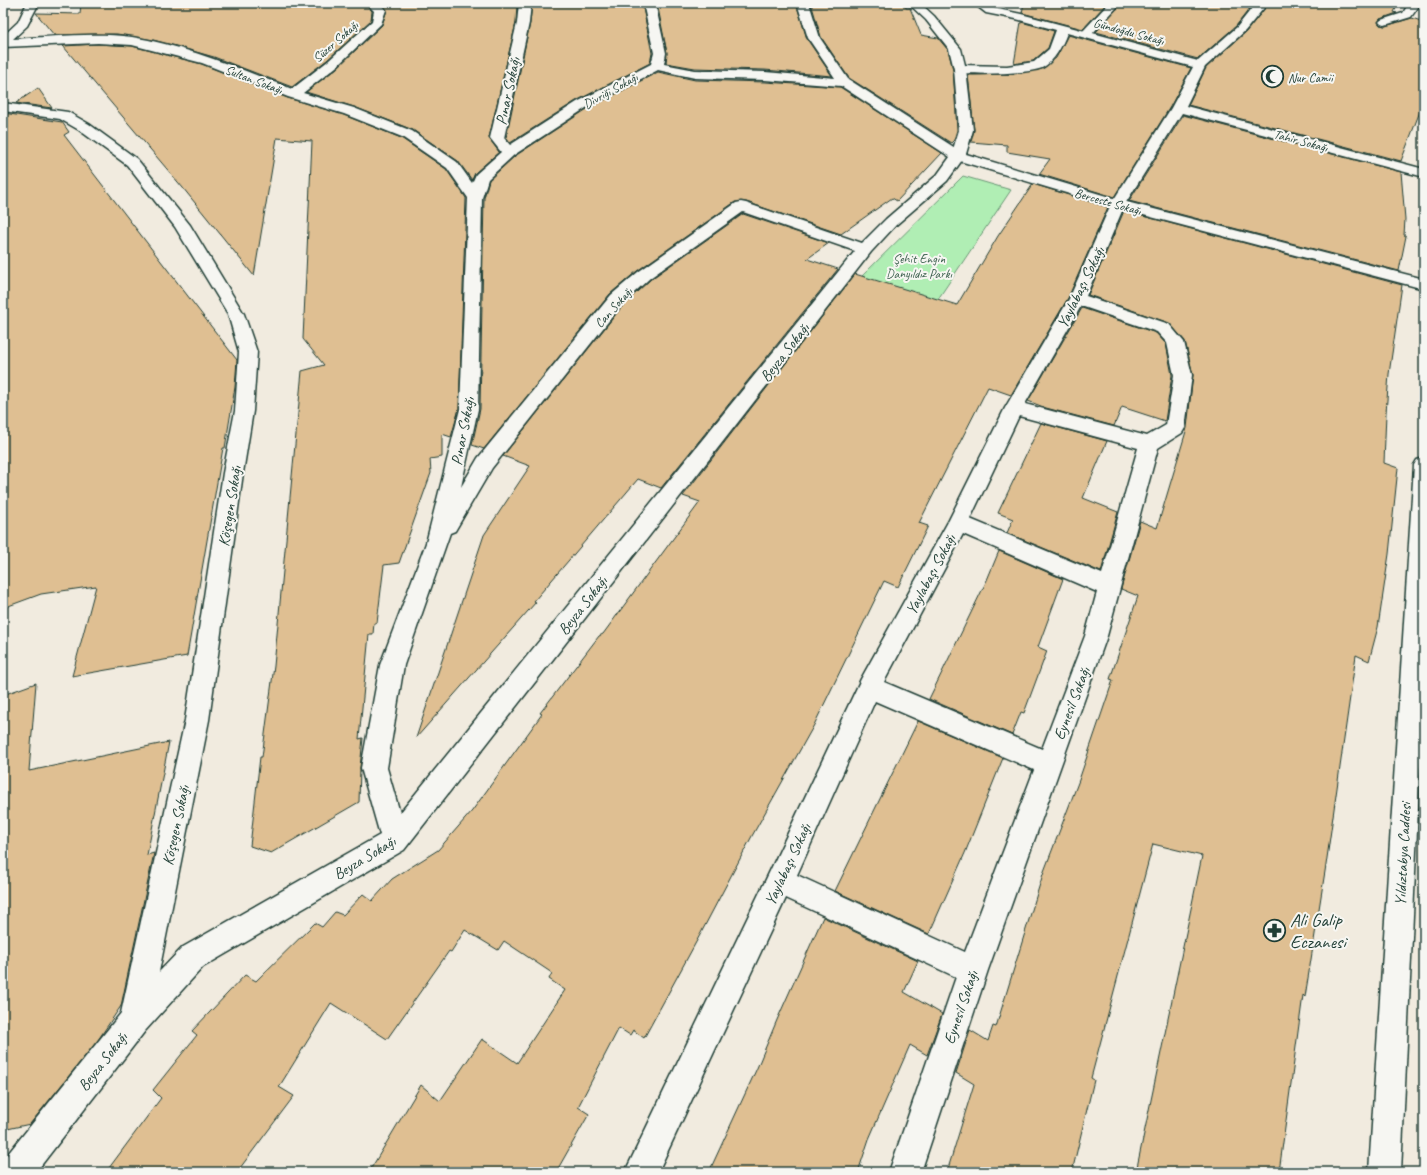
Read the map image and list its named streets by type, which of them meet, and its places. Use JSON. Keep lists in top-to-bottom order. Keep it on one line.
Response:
{"streets":{"street":["Gündoğdu Sokağı","Süzer Sokağı","Sultan Sokağı","Divriği Sokağı","Pınar Sokağı","Tahir Sokağı","Berceste Sokağı","Yaylabaşı Sokağı","Can Sokağı","Beyza Sokağı","Köşegen Sokağı","Eynesil Sokağı","Yıldıztabya Caddesi"]},"crossings":[["Gündoğdu Sokağı","Yaylabaşı Sokağı"],["Süzer Sokağı","Sultan Sokağı"],["Sultan Sokağı","Pınar Sokağı"],["Divriği Sokağı","Pınar Sokağı"],["Pınar Sokağı","Can Sokağı"],["Pınar Sokağı","Beyza Sokağı"],["Tahir Sokağı","Yaylabaşı Sokağı"],["Berceste Sokağı","Yaylabaşı Sokağı"],["Berceste Sokağı","Beyza Sokağı"],["Can Sokağı","Beyza Sokağı"],["Beyza Sokağı","Köşegen Sokağı"]],"parks":["Şehit Engin Danyıldız Parkı"],"places":{"mosque":["Nur Camii"],"pharmacy":["Ali Galip Eczanesi"]}}
